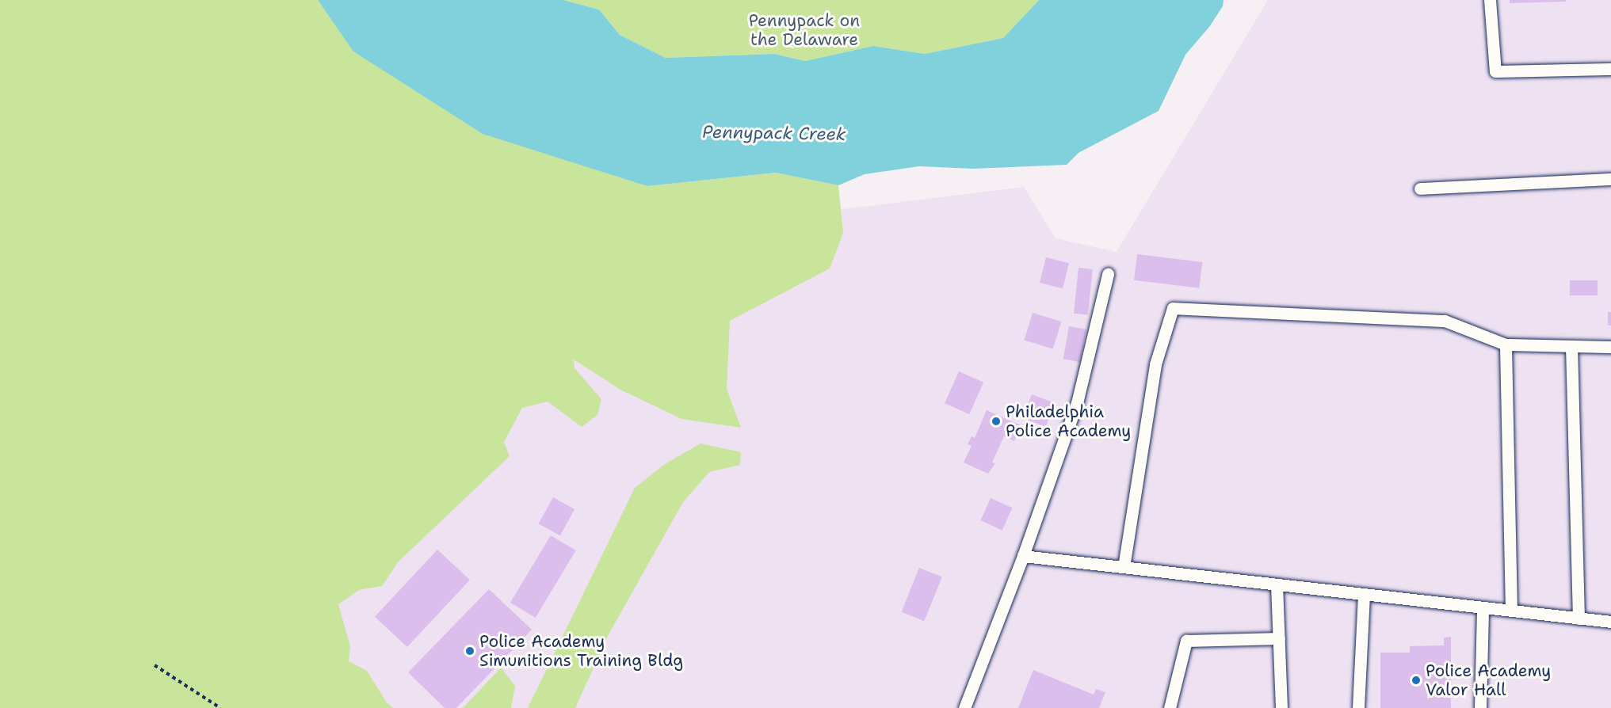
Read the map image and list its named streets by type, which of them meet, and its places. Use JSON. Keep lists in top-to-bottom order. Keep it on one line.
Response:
{"water":["Pennypack Creek"],"parks":["Pennypack on the Delaware"],"places":["Philadelphia Police Academy","Police Academy Simunitions Training Bldg","Police Academy Valor Hall"]}
